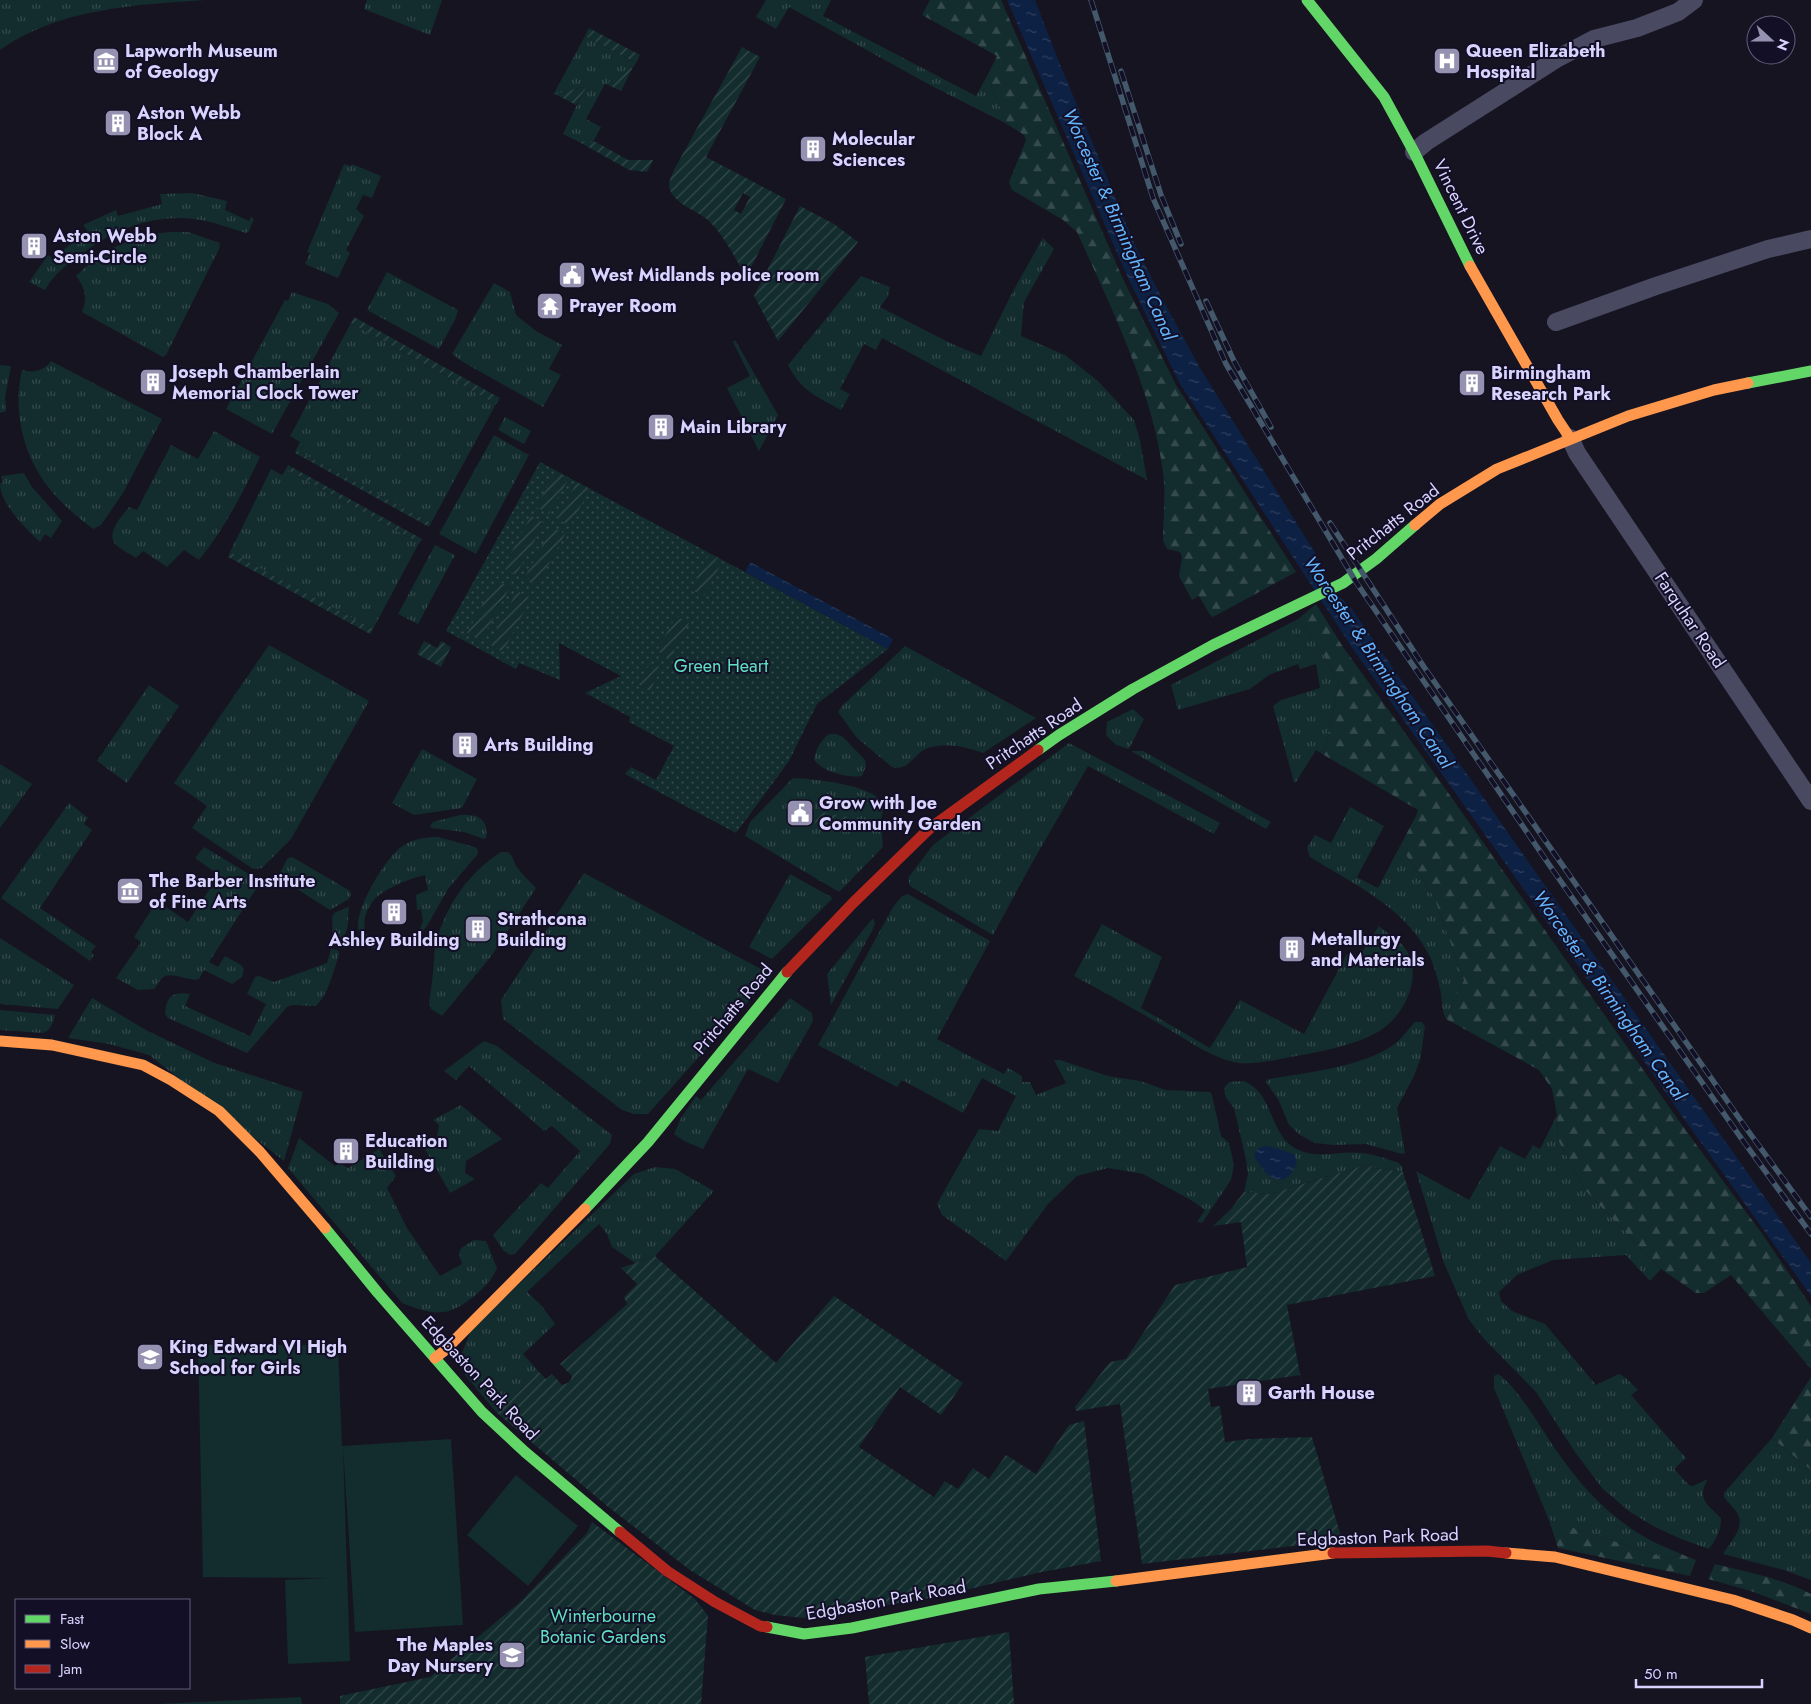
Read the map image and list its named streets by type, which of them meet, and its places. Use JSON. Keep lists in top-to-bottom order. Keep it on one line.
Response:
{"streets":{"street":["Vincent Drive","Pritchatts Road","Farquhar Road","Edgbaston Park Road"]},"crossings":[["Vincent Drive","Pritchatts Road"],["Vincent Drive","Farquhar Road"],["Pritchatts Road","Farquhar Road"],["Pritchatts Road","Edgbaston Park Road"]],"water":["Worcester & Birmingham Canal"],"parks":["Green Heart","Winterbourne Botanic Gardens"],"places":{"museum":["Lapworth Museum of Geology","The Barber Institute of Fine Arts"],"hospital":["Queen Elizabeth Hospital"],"building":["Aston Webb Block A","Molecular Sciences","Aston Webb Semi-Circle","Joseph Chamberlain Memorial Clock Tower","Birmingham Research Park","Main Library","Arts Building","Ashley Building","Strathcona Building","Metallurgy and Materials","Education Building","Garth House"],"public building":["West Midlands police room","Grow with Joe Community Garden"],"temple":["Prayer Room"],"school or university":["King Edward VI High School for Girls","The Maples Day Nursery"]},"legend":["Fast","Slow","Jam"],"scale_bar":"50 m","north":"right"}
